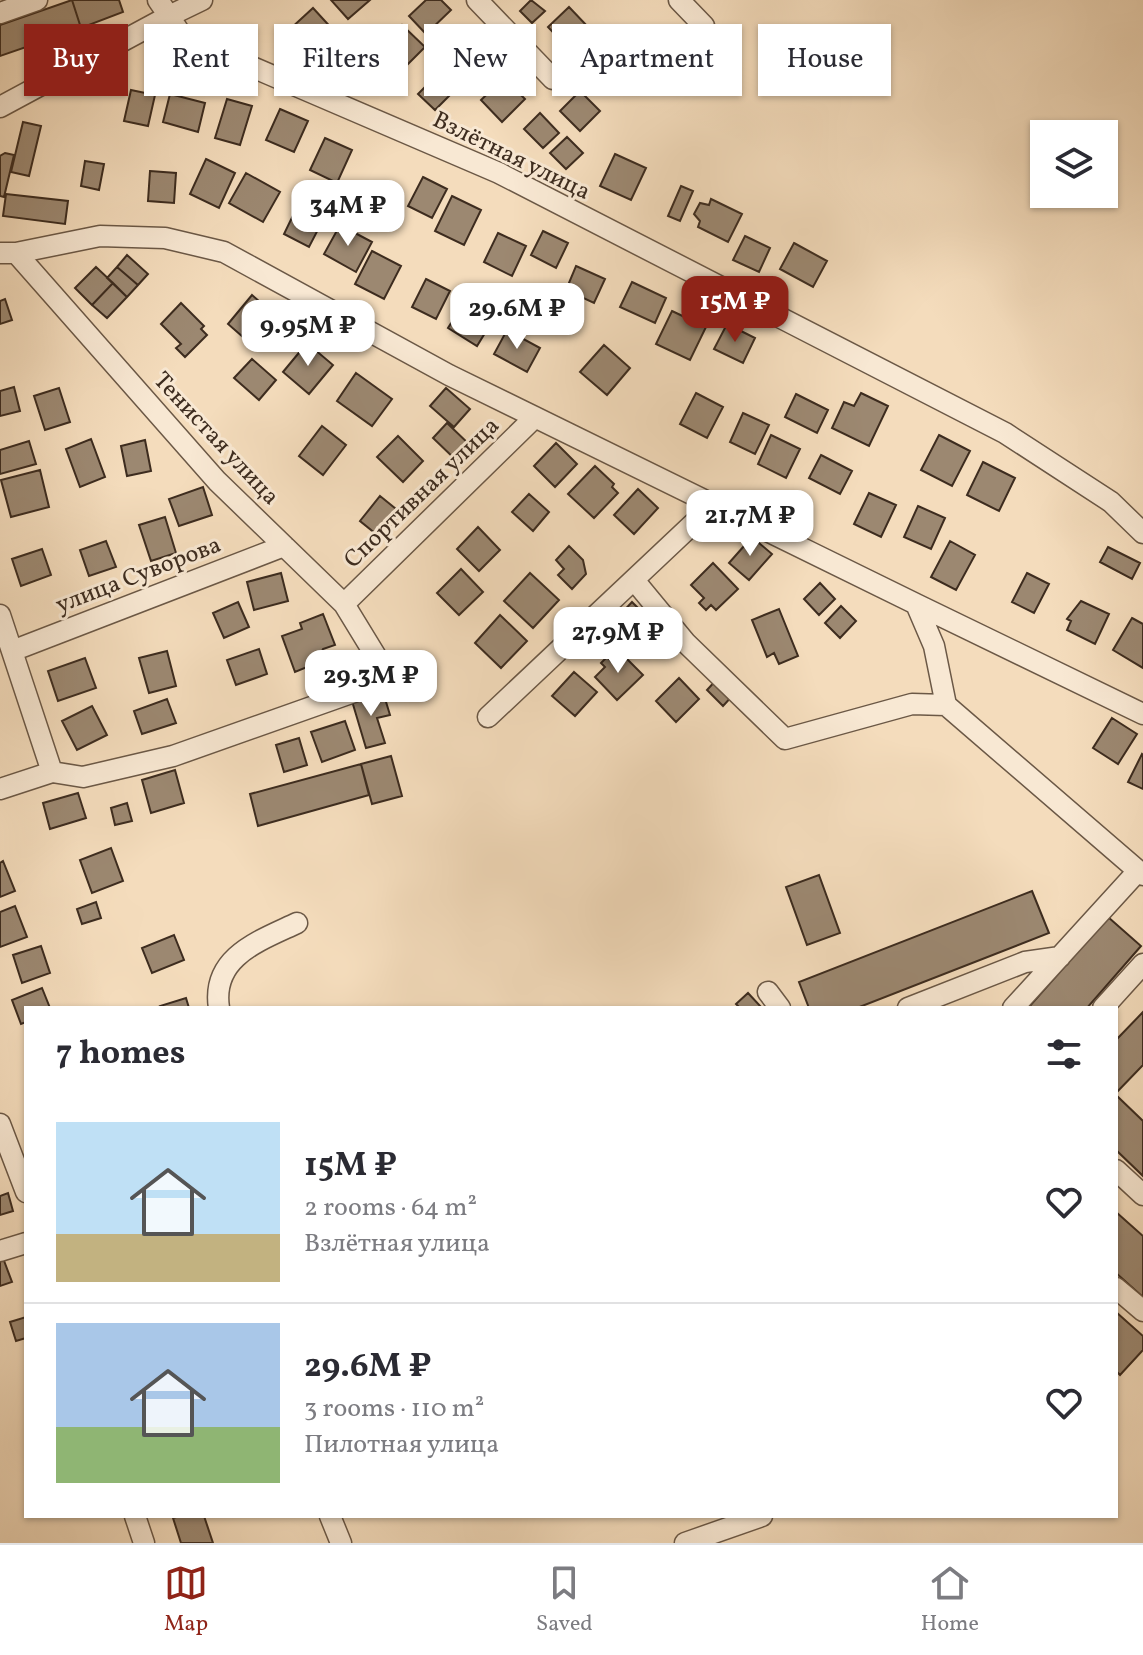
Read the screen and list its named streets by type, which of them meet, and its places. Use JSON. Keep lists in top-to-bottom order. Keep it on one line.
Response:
{"streets":{"street":["Взлётная улица","Тенистая улица","Спортивная улица","улица Суворова"]},"crossings":[["Тенистая улица","Спортивная улица"],["Тенистая улица","улица Суворова"]],"page":{"chip":["Buy","Rent","Filters","New","Apartment","House"],"price":["34M ₽","15M ₽","29.6M ₽","9.95M ₽","21.7M ₽","27.9M ₽","29.3M ₽"],"heading":"7 homes","list":[{"name":"15M ₽","note":"2 rooms · 64 m² · Взлётная улица"},{"name":"29.6M ₽","note":"3 rooms · 110 m² · Пилотная улица"}],"tabs":["Map","Saved","Home"]}}
